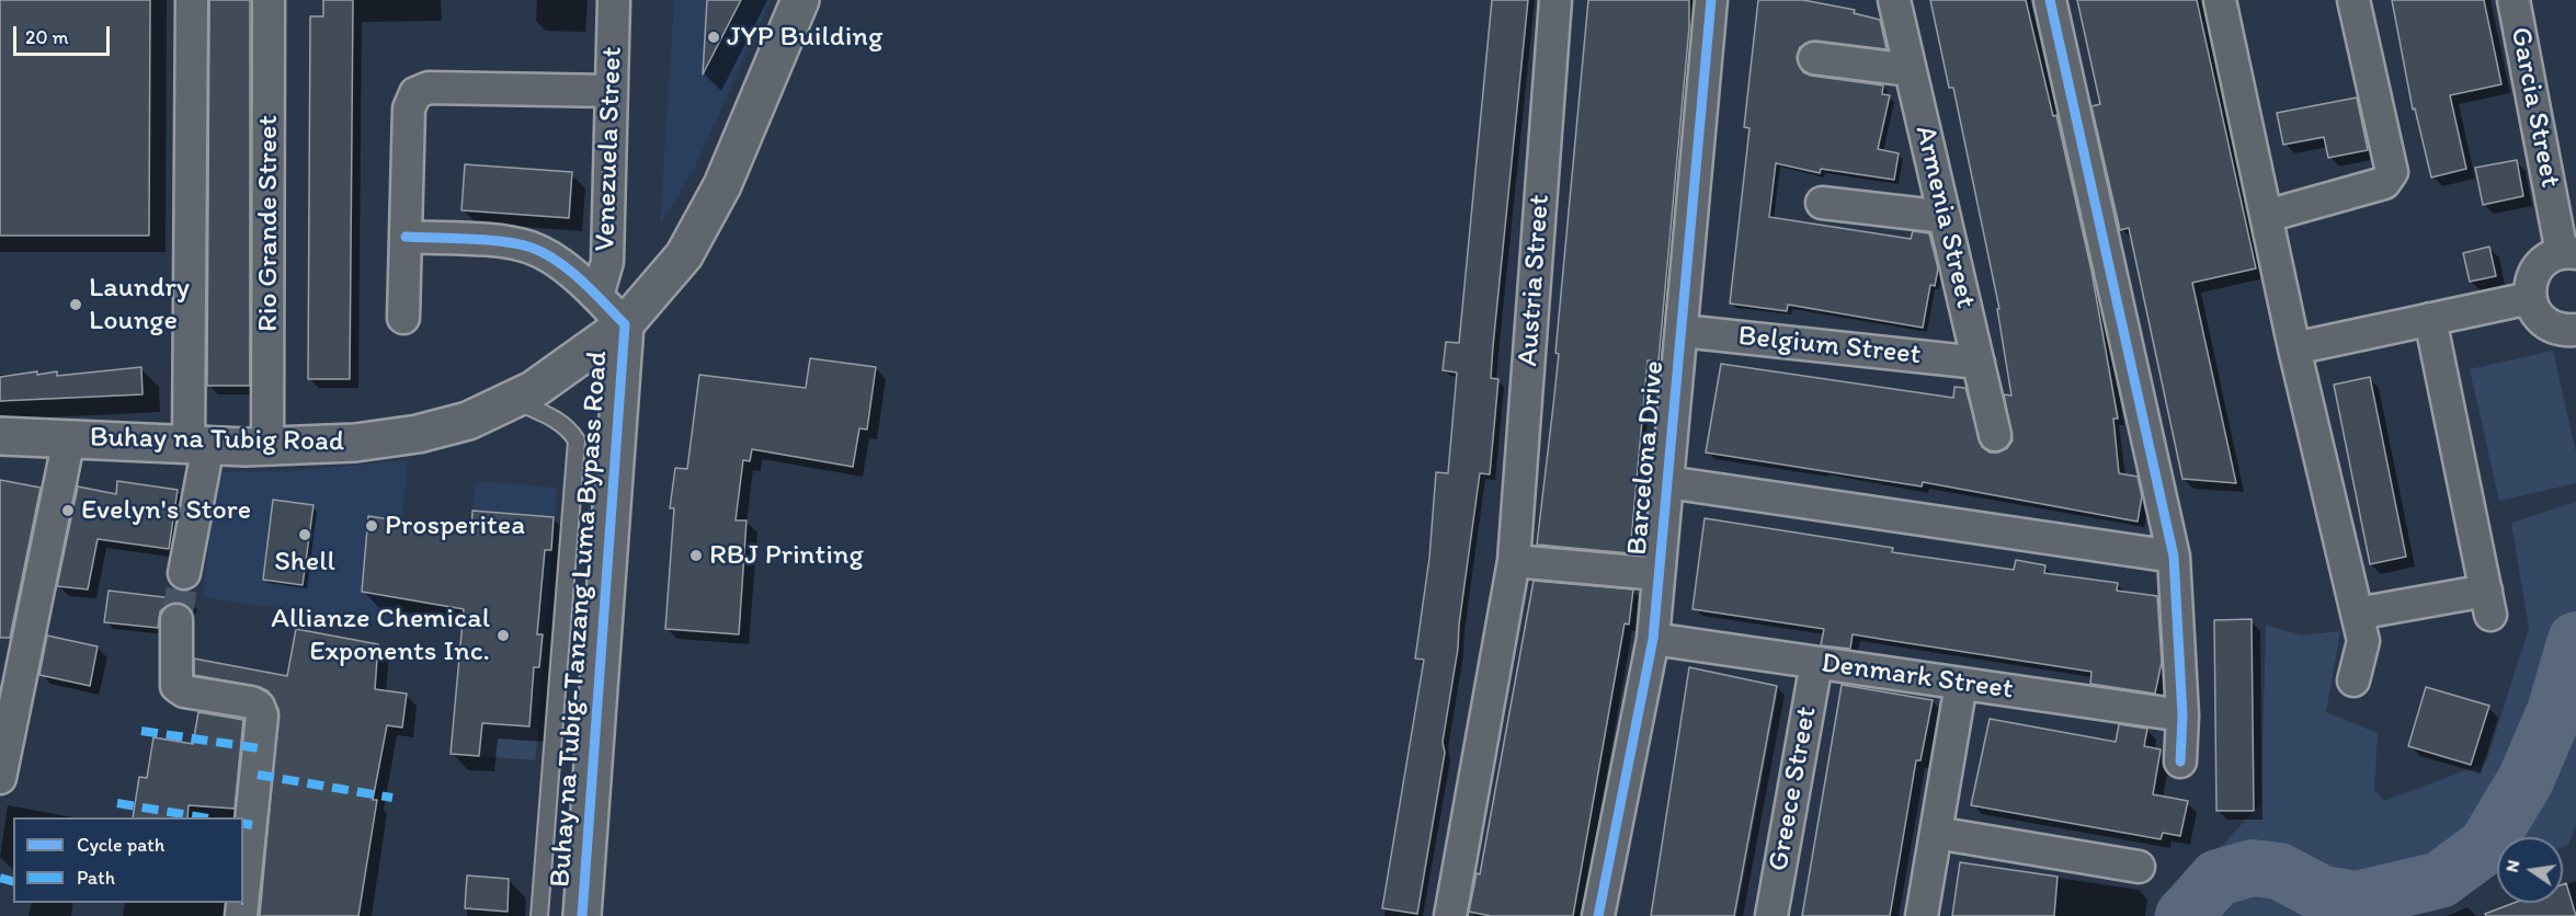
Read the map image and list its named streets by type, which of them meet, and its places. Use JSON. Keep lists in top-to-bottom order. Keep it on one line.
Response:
{"streets":{"main road":["Buhay na Tubig Road","Buhay na Tubig-Tanzang Luma Bypass Road"],"street":["Garcia Street","Venezuela Street","Armenia Street","Rio Grande Street","Austria Street","Belgium Street","Barcelona Drive","Denmark Street","Greece Street"]},"crossings":[["Armenia Street","Belgium Street"],["Rio Grande Street","Buhay na Tubig Road"],["Belgium Street","Barcelona Drive"],["Buhay na Tubig Road","Buhay na Tubig-Tanzang Luma Bypass Road"],["Barcelona Drive","Denmark Street"],["Denmark Street","Greece Street"]],"places":["JYP Building","Laundry Lounge","Evelyn's Store","Prosperitea","Shell","RBJ Printing","Allianze Chemical Exponents Inc."],"legend":["Cycle path","Path"],"scale_bar":"20 m","north":"left"}
